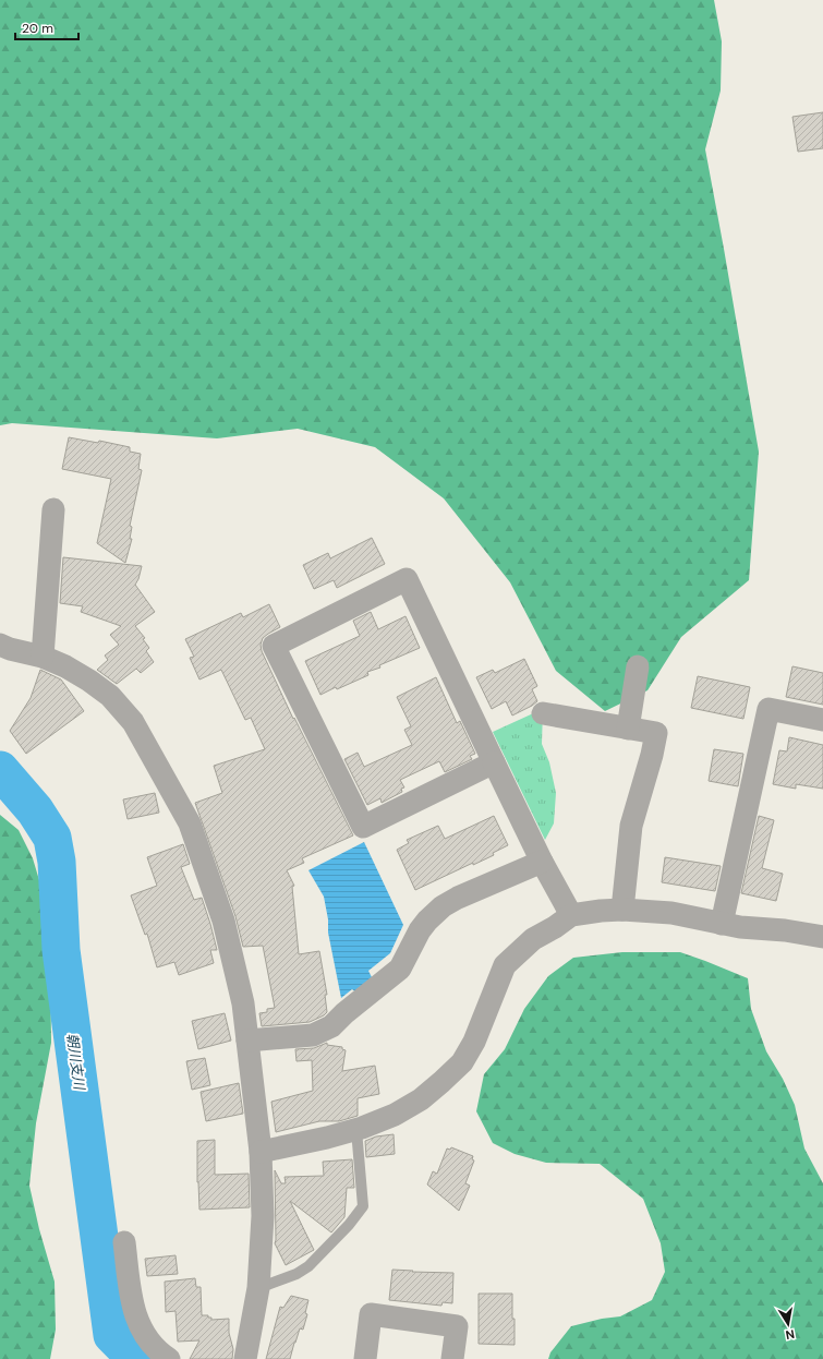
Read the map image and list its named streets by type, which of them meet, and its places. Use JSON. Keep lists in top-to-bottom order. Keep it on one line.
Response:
{"water":["朝川支川"],"scale_bar":"20 m","north":"bottom"}
